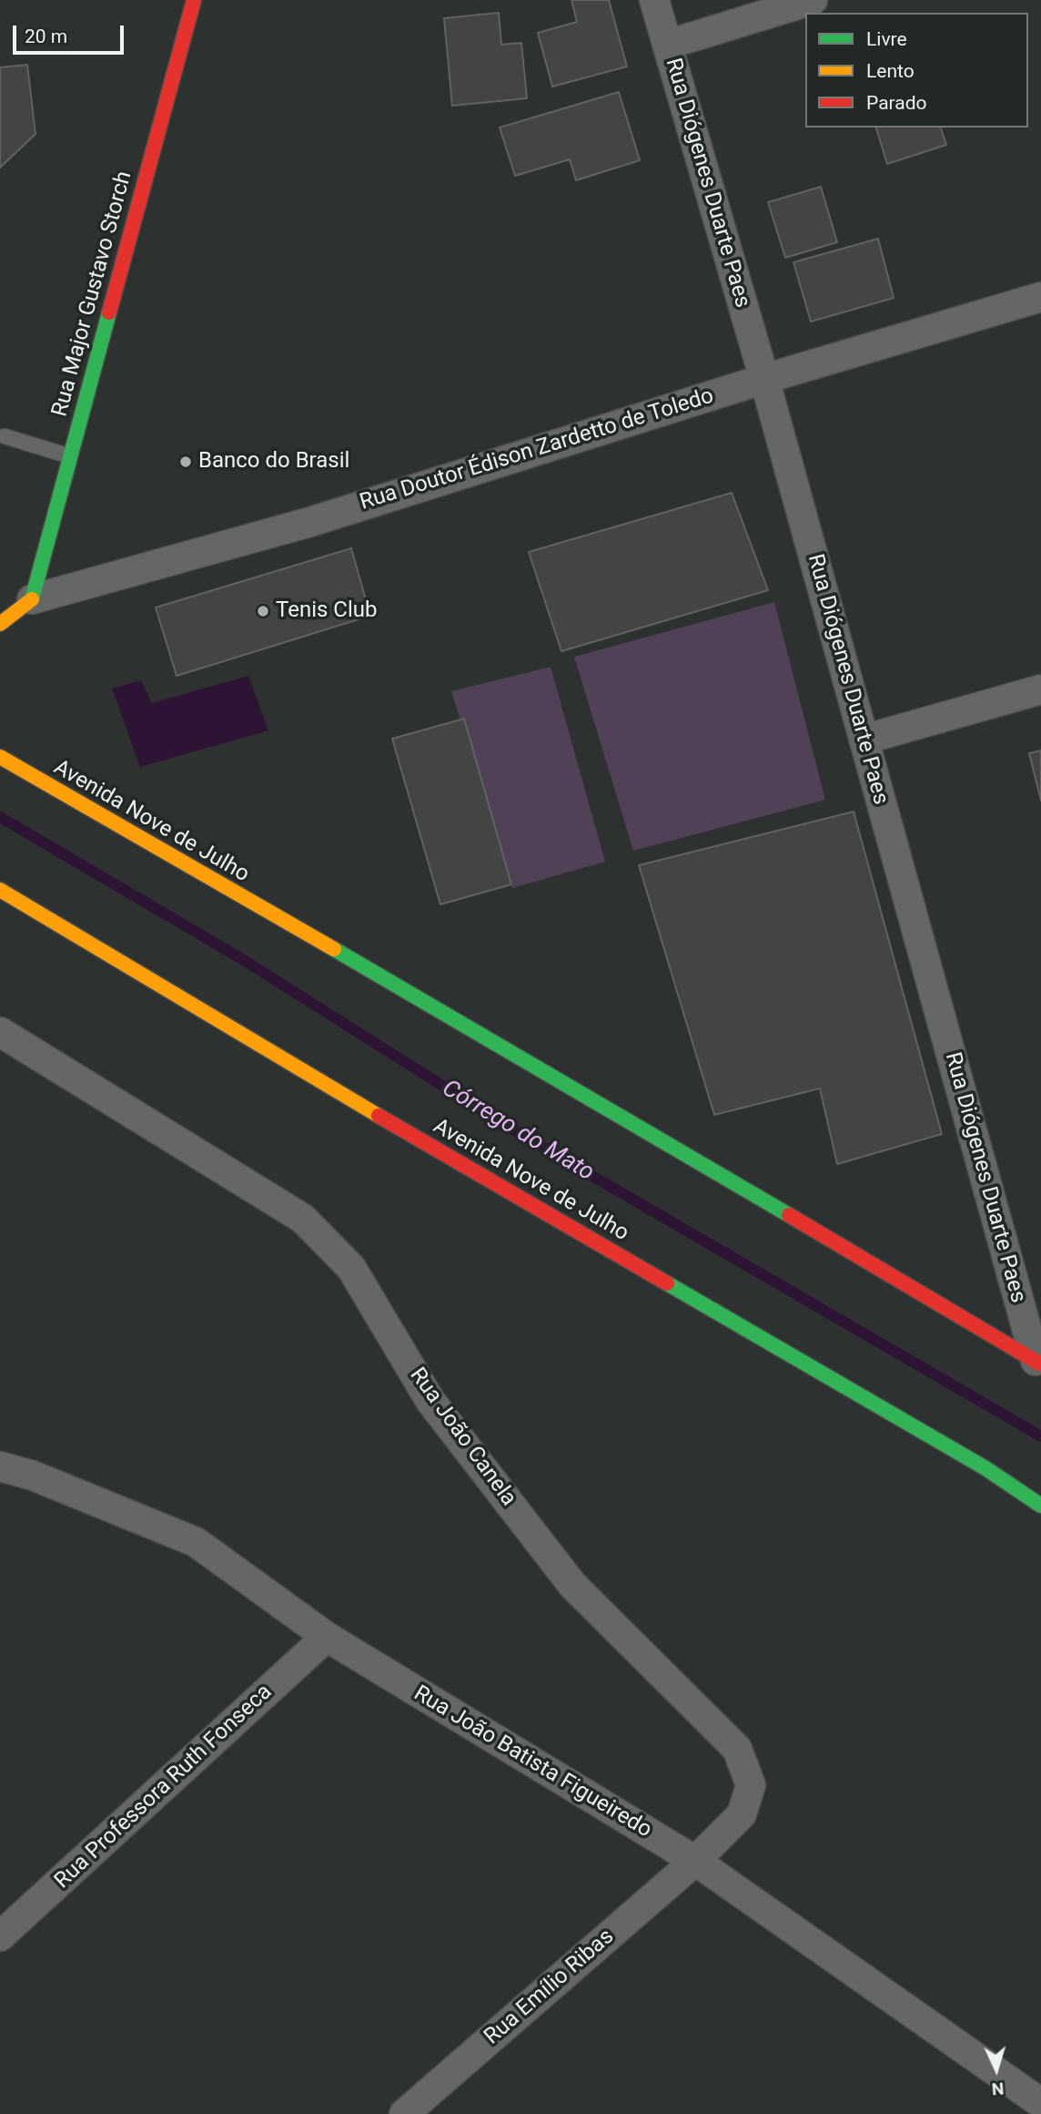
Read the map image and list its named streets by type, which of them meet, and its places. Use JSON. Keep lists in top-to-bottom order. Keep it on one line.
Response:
{"streets":{"main road":["Rua Major Gustavo Storch","Rua Doutor Édison Zardetto de Toledo","Avenida Nove de Julho"],"street":["Rua Diógenes Duarte Paes","Rua João Canela","Rua João Batista Figueiredo","Rua Professora Ruth Fonseca","Rua Emílio Ribas"]},"crossings":[["Rua Diógenes Duarte Paes","Rua Doutor Édison Zardetto de Toledo"],["Rua Diógenes Duarte Paes","Avenida Nove de Julho"],["Rua Major Gustavo Storch","Rua Doutor Édison Zardetto de Toledo"],["Rua João Canela","Rua João Batista Figueiredo"],["Rua João Canela","Rua Emílio Ribas"],["Rua João Batista Figueiredo","Rua Professora Ruth Fonseca"],["Rua João Batista Figueiredo","Rua Emílio Ribas"]],"water":["Córrego do Mato"],"places":["Banco do Brasil","Tenis Club"],"legend":["Livre","Lento","Parado"],"scale_bar":"20 m","north":"bottom"}
